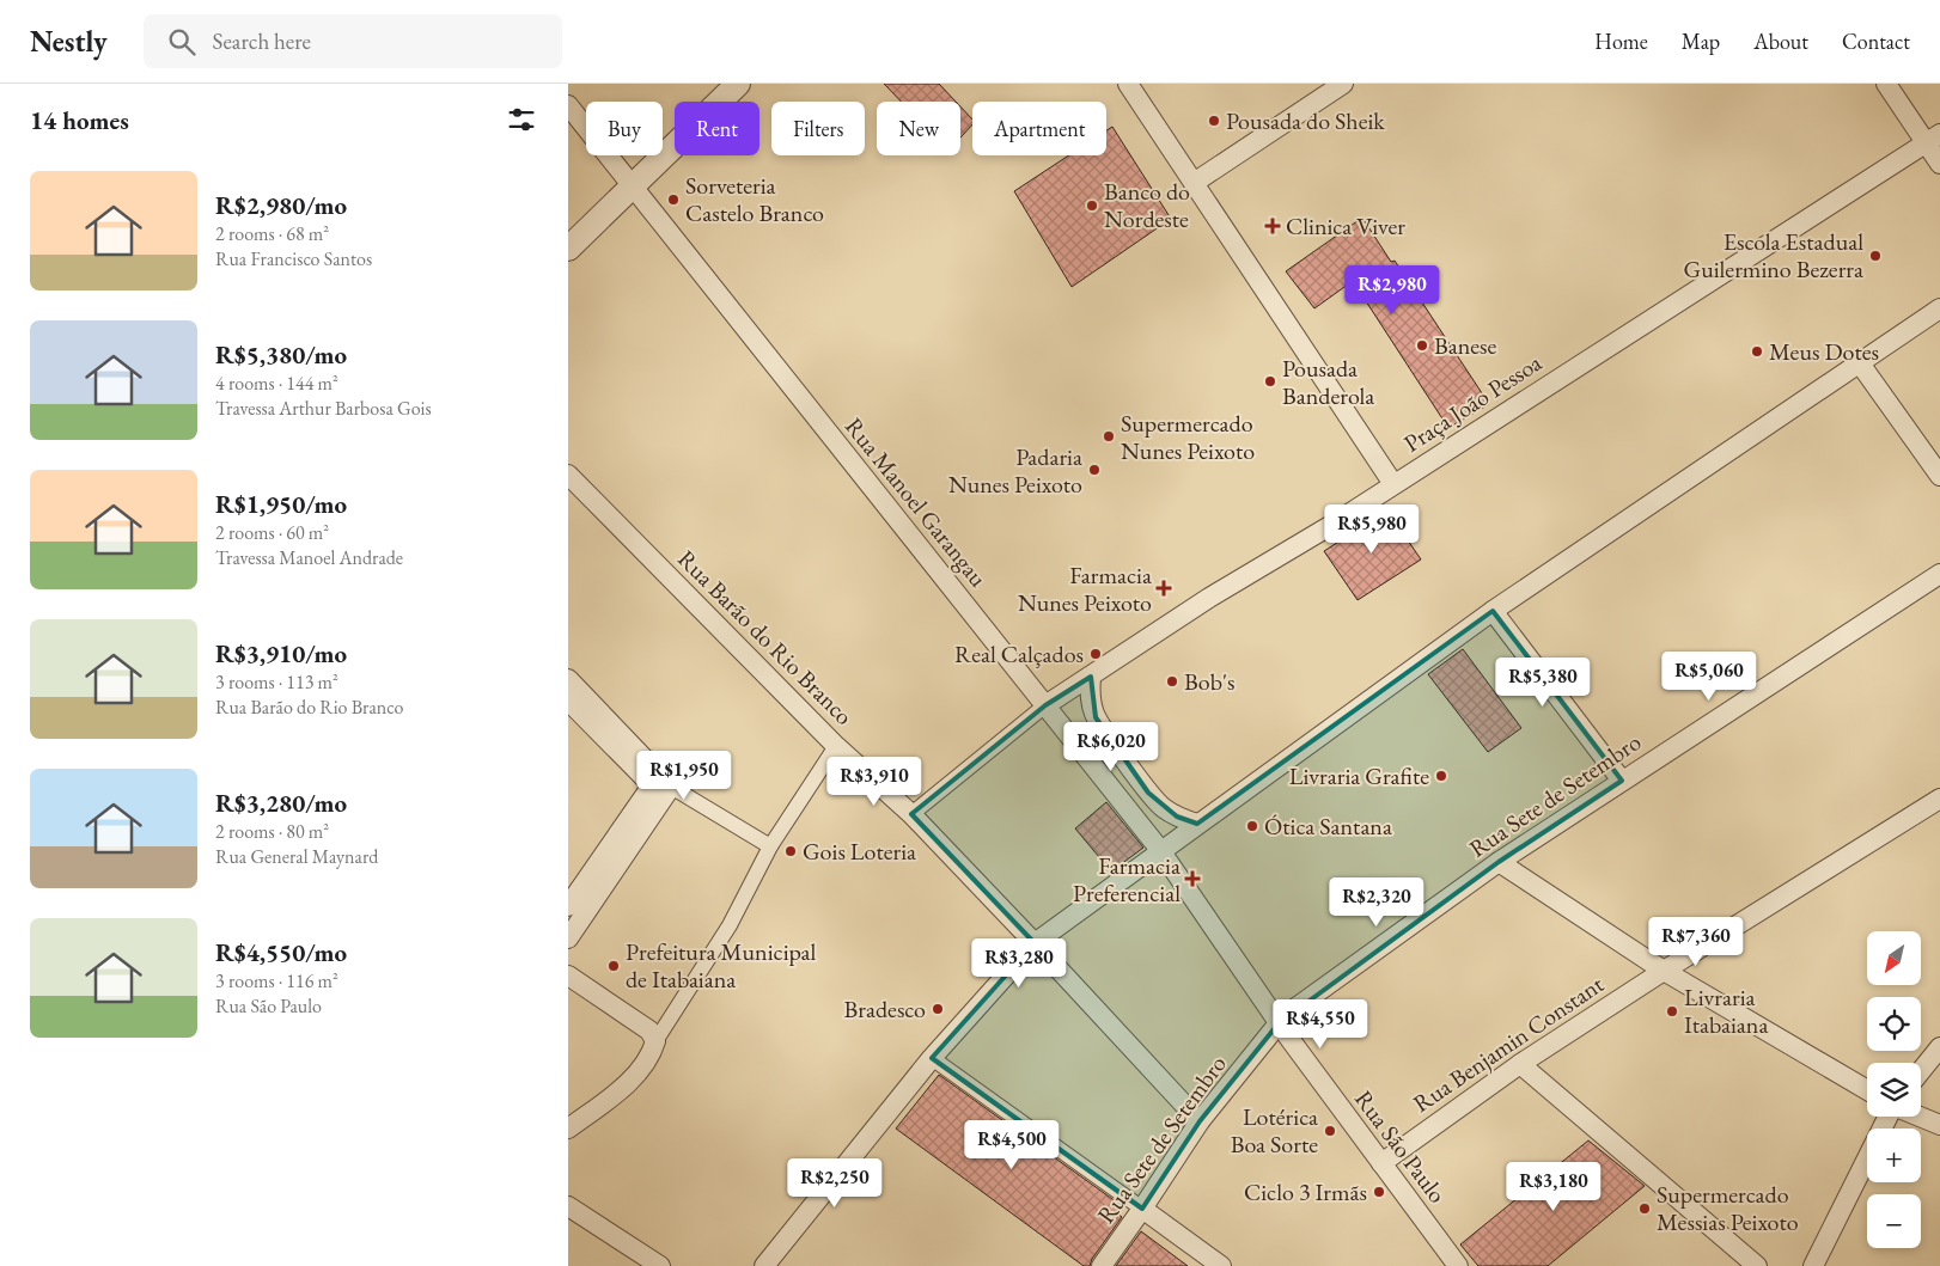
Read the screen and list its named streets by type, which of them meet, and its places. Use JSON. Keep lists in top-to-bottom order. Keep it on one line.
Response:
{"streets":{"street":["Praça João Pessoa","Rua Manoel Garangau","Rua Barão do Rio Branco","Rua Sete de Setembro","Rua Benjamin Constant","Rua São Paulo"]},"crossings":[["Praça João Pessoa","Rua Manoel Garangau"],["Rua Manoel Garangau","Rua São Paulo"],["Rua Barão do Rio Branco","Rua Sete de Setembro"],["Rua Sete de Setembro","Rua São Paulo"],["Rua Benjamin Constant","Rua São Paulo"]],"places":{"other":["Pousada do Sheik","Sorveteria Castelo Branco","Banco do Nordeste","Escola Estadual Guilermino Bezerra","Banese","Meus Dotes","Pousada Banderola","Supermercado Nunes Peixoto","Padaria Nunes Peixoto","Real Calçados","Bob's","Livraria Grafite","Ótica Santana","Gois Loteria","Prefeitura Municipal de Itabaiana","Bradesco","Livraria Itabaiana","Lotérica Boa Sorte","Ciclo 3 Irmãs","Supermercado Messias Peixoto"],"health":["Clinica Viver","Farmacia Nunes Peixoto","Farmacia Preferencial"]},"north":"bottom left","page":{"header":"Nestly","search":"Search here","nav":["Home","Map","About","Contact"],"heading":"14 homes","chip":["Buy","Rent","Filters","New","Apartment"],"list":[{"name":"R$2,980/mo","note":"2 rooms · 68 m² · Rua Francisco Santos"},{"name":"R$5,380/mo","note":"4 rooms · 144 m² · Travessa Arthur Barbosa Gois"},{"name":"R$1,950/mo","note":"2 rooms · 60 m² · Travessa Manoel Andrade"},{"name":"R$3,910/mo","note":"3 rooms · 113 m² · Rua Barão do Rio Branco"},{"name":"R$3,280/mo","note":"2 rooms · 80 m² · Rua General Maynard"},{"name":"R$4,550/mo","note":"3 rooms · 116 m² · Rua São Paulo"}],"price":["R$2,980","R$5,980","R$5,060","R$5,380","R$6,020","R$1,950","R$3,910","R$2,320","R$7,360","R$3,280","R$4,550","R$4,500","R$2,250","R$3,180"],"map_buttons":["+","−"]}}
